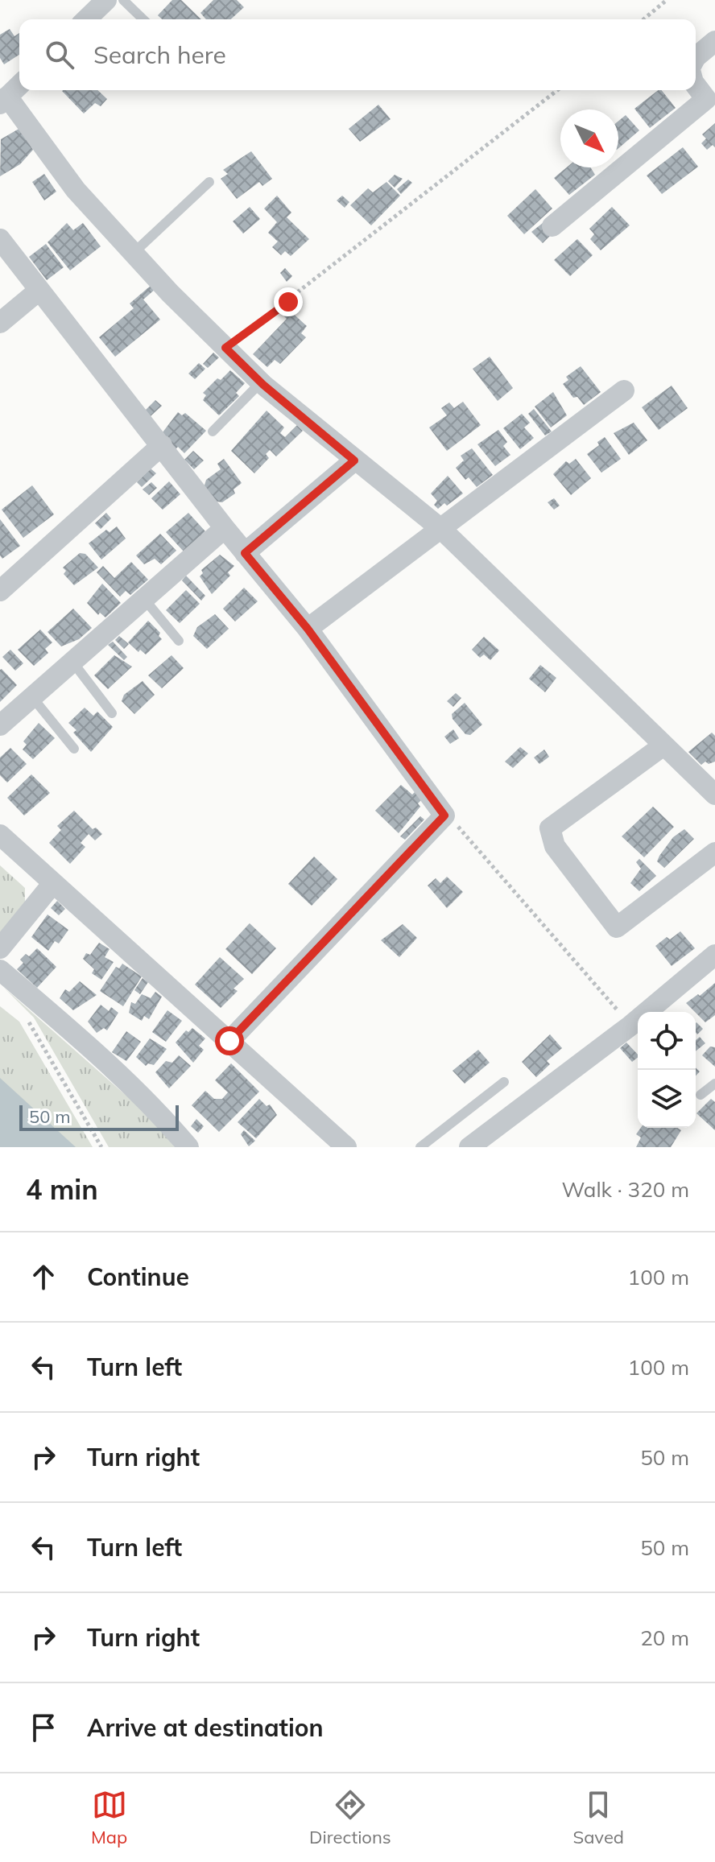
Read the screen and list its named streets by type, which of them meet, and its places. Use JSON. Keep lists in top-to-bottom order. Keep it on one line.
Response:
{"scale_bar":"50 m","north":"bottom right","page":{"search":"Search here","scale":"50 m","heading":["4 min","Walk · 320 m"],"list":[["Continue","100 m"],["Turn left","100 m"],["Turn right","50 m"],["Turn left","50 m"],["Turn right","20 m"],"Arrive at destination"],"nav":["Map","Directions","Saved"]}}
